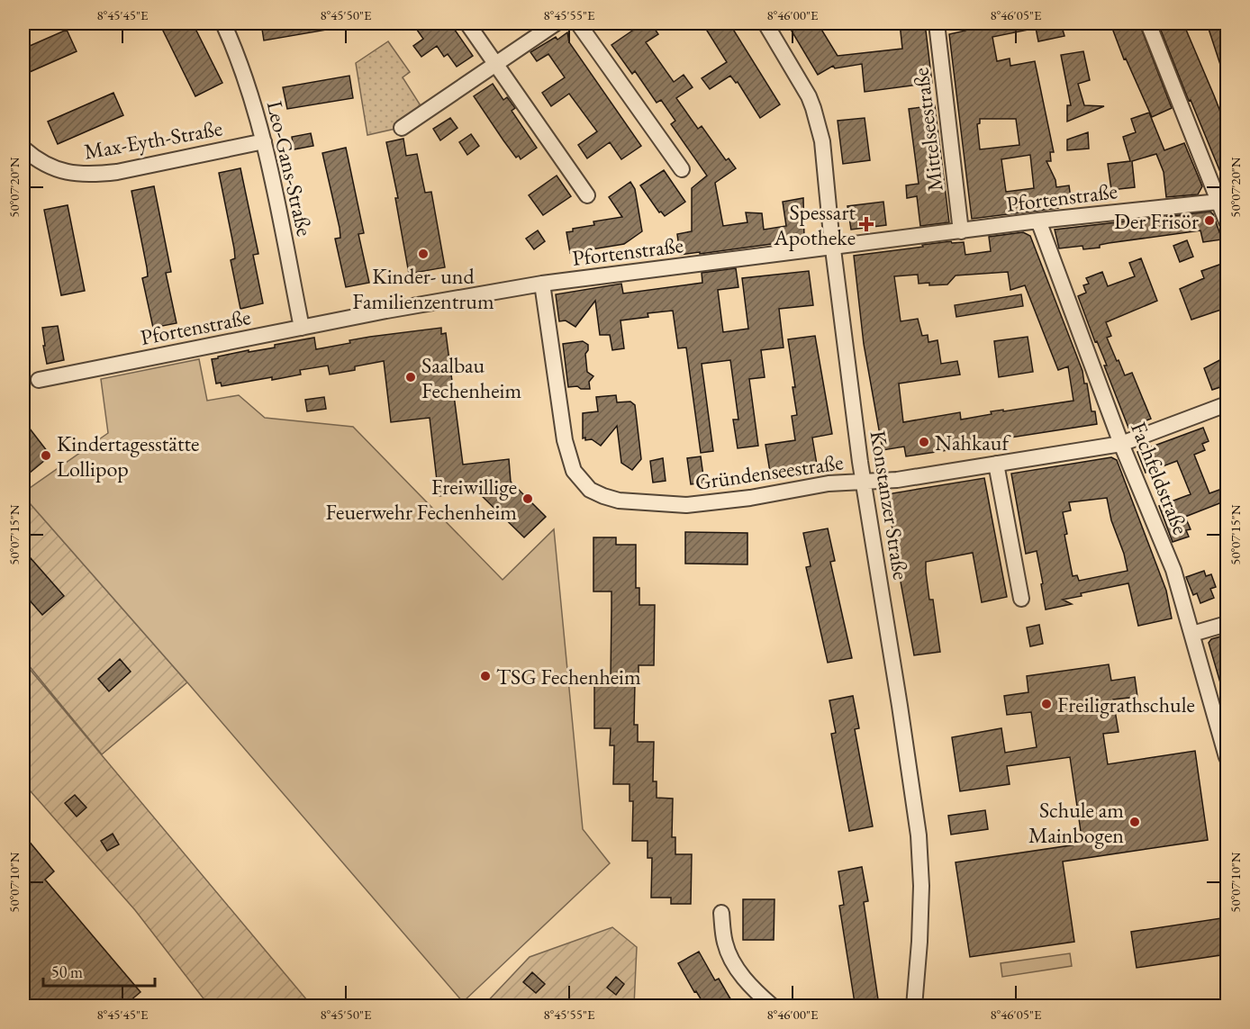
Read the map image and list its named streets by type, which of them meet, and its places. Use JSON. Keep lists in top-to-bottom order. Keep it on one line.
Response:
{"streets":{"street":["Mittelseestraße","Max-Eyth-Straße","Leo-Gans-Straße","Pfortenstraße","Gründenseestraße","Fachfeldstraße","Konstanzer Straße"]},"crossings":[["Mittelseestraße","Pfortenstraße"],["Max-Eyth-Straße","Leo-Gans-Straße"],["Leo-Gans-Straße","Pfortenstraße"],["Pfortenstraße","Gründenseestraße"],["Pfortenstraße","Fachfeldstraße"],["Pfortenstraße","Konstanzer Straße"],["Gründenseestraße","Fachfeldstraße"],["Gründenseestraße","Konstanzer Straße"]],"places":{"other":["Der Frisör","Kinder- und Familienzentrum","Saalbau Fechenheim","Nahkauf","Kindertagesstätte Lollipop","Freiwillige Feuerwehr Fechenheim","TSG Fechenheim","Freiligrathschule","Schule am Mainbogen"],"health":["Spessart Apotheke"]},"scale_bar":"50 m","coordinates":["8°45'45\"E","8°45'50\"E","8°45'55\"E","8°46'00\"E","8°46'05\"E","50°07'20\"N","50°07'15\"N","50°07'10\"N"]}
